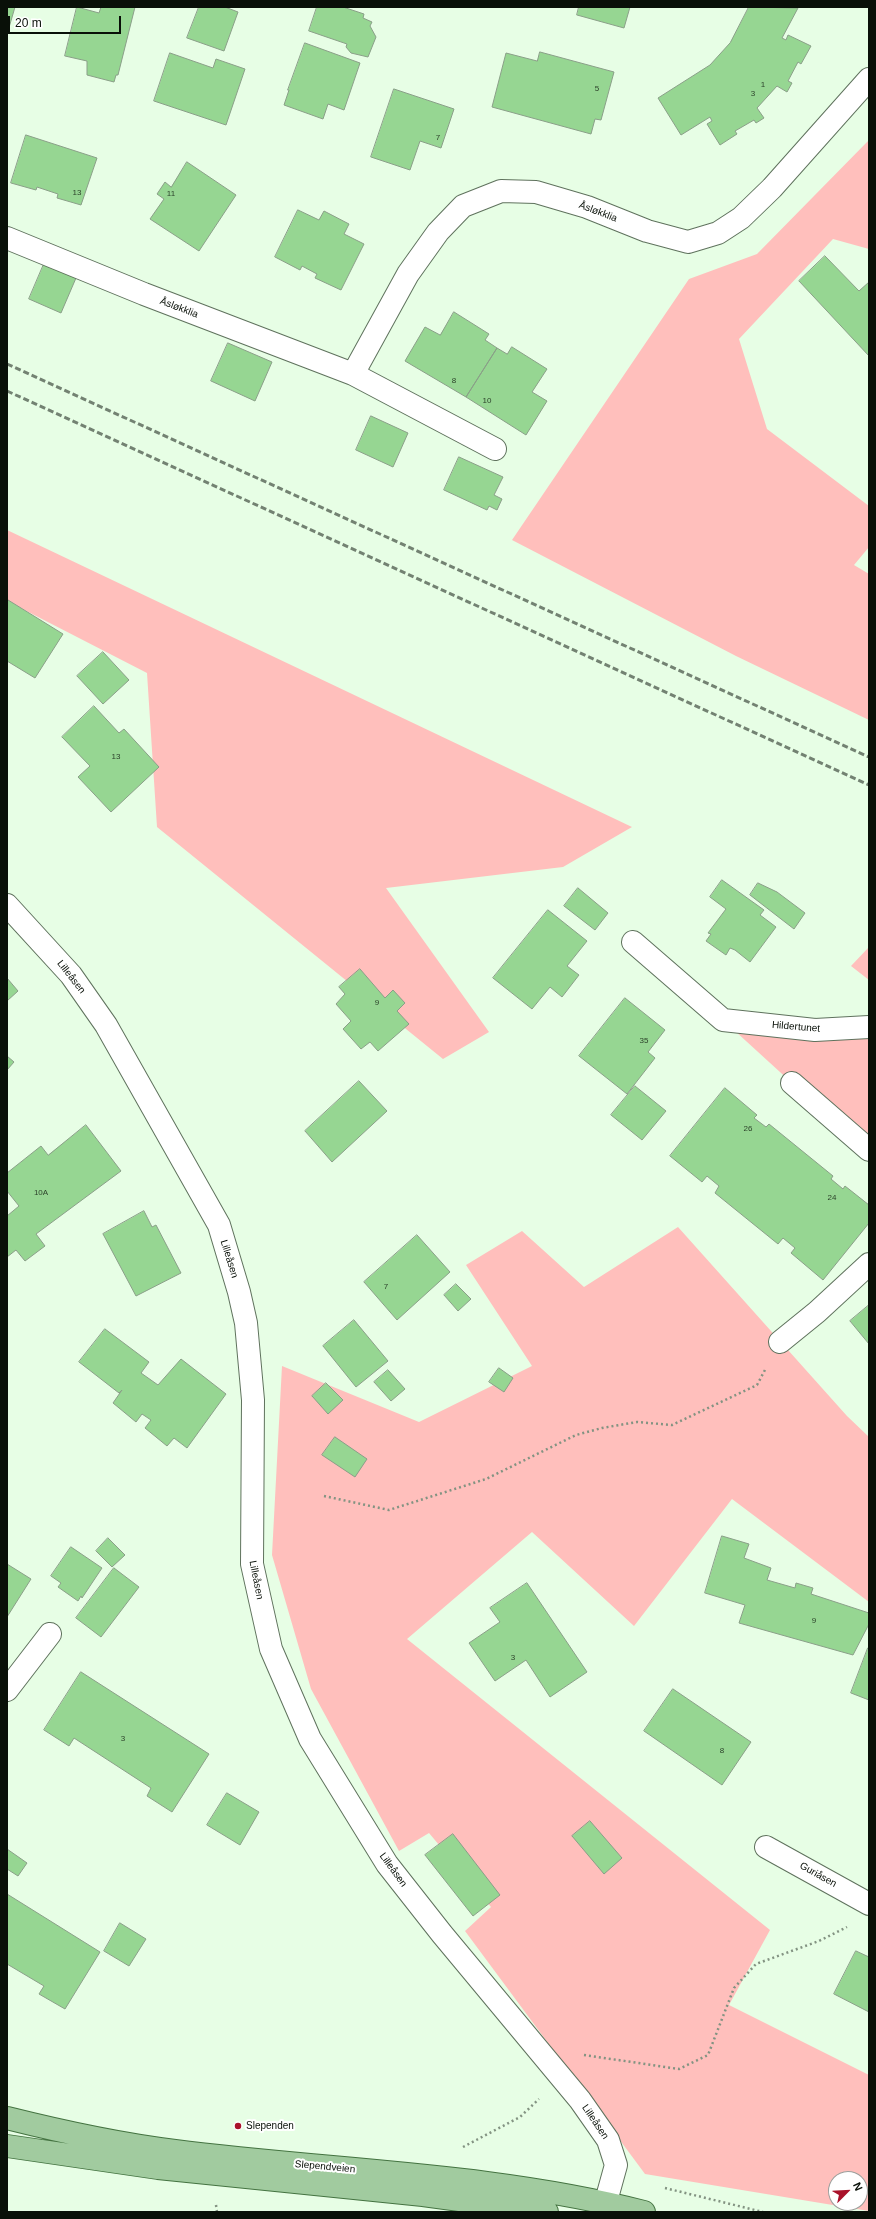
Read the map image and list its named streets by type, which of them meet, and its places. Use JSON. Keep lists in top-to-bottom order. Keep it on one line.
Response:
{"streets":{"main road":["Slependveien"],"street":["Åsløkklia","Lilleåsen","Hildertunet","Guriåsen"]},"crossings":[["Lilleåsen","Slependveien"]],"places":["Slependen"],"house_numbers":["1","5","3","7","13","11","8","10","13","9","35","26","10A","24","7","9","3","3","8"],"scale_bar":"20 m","north":"top right"}
